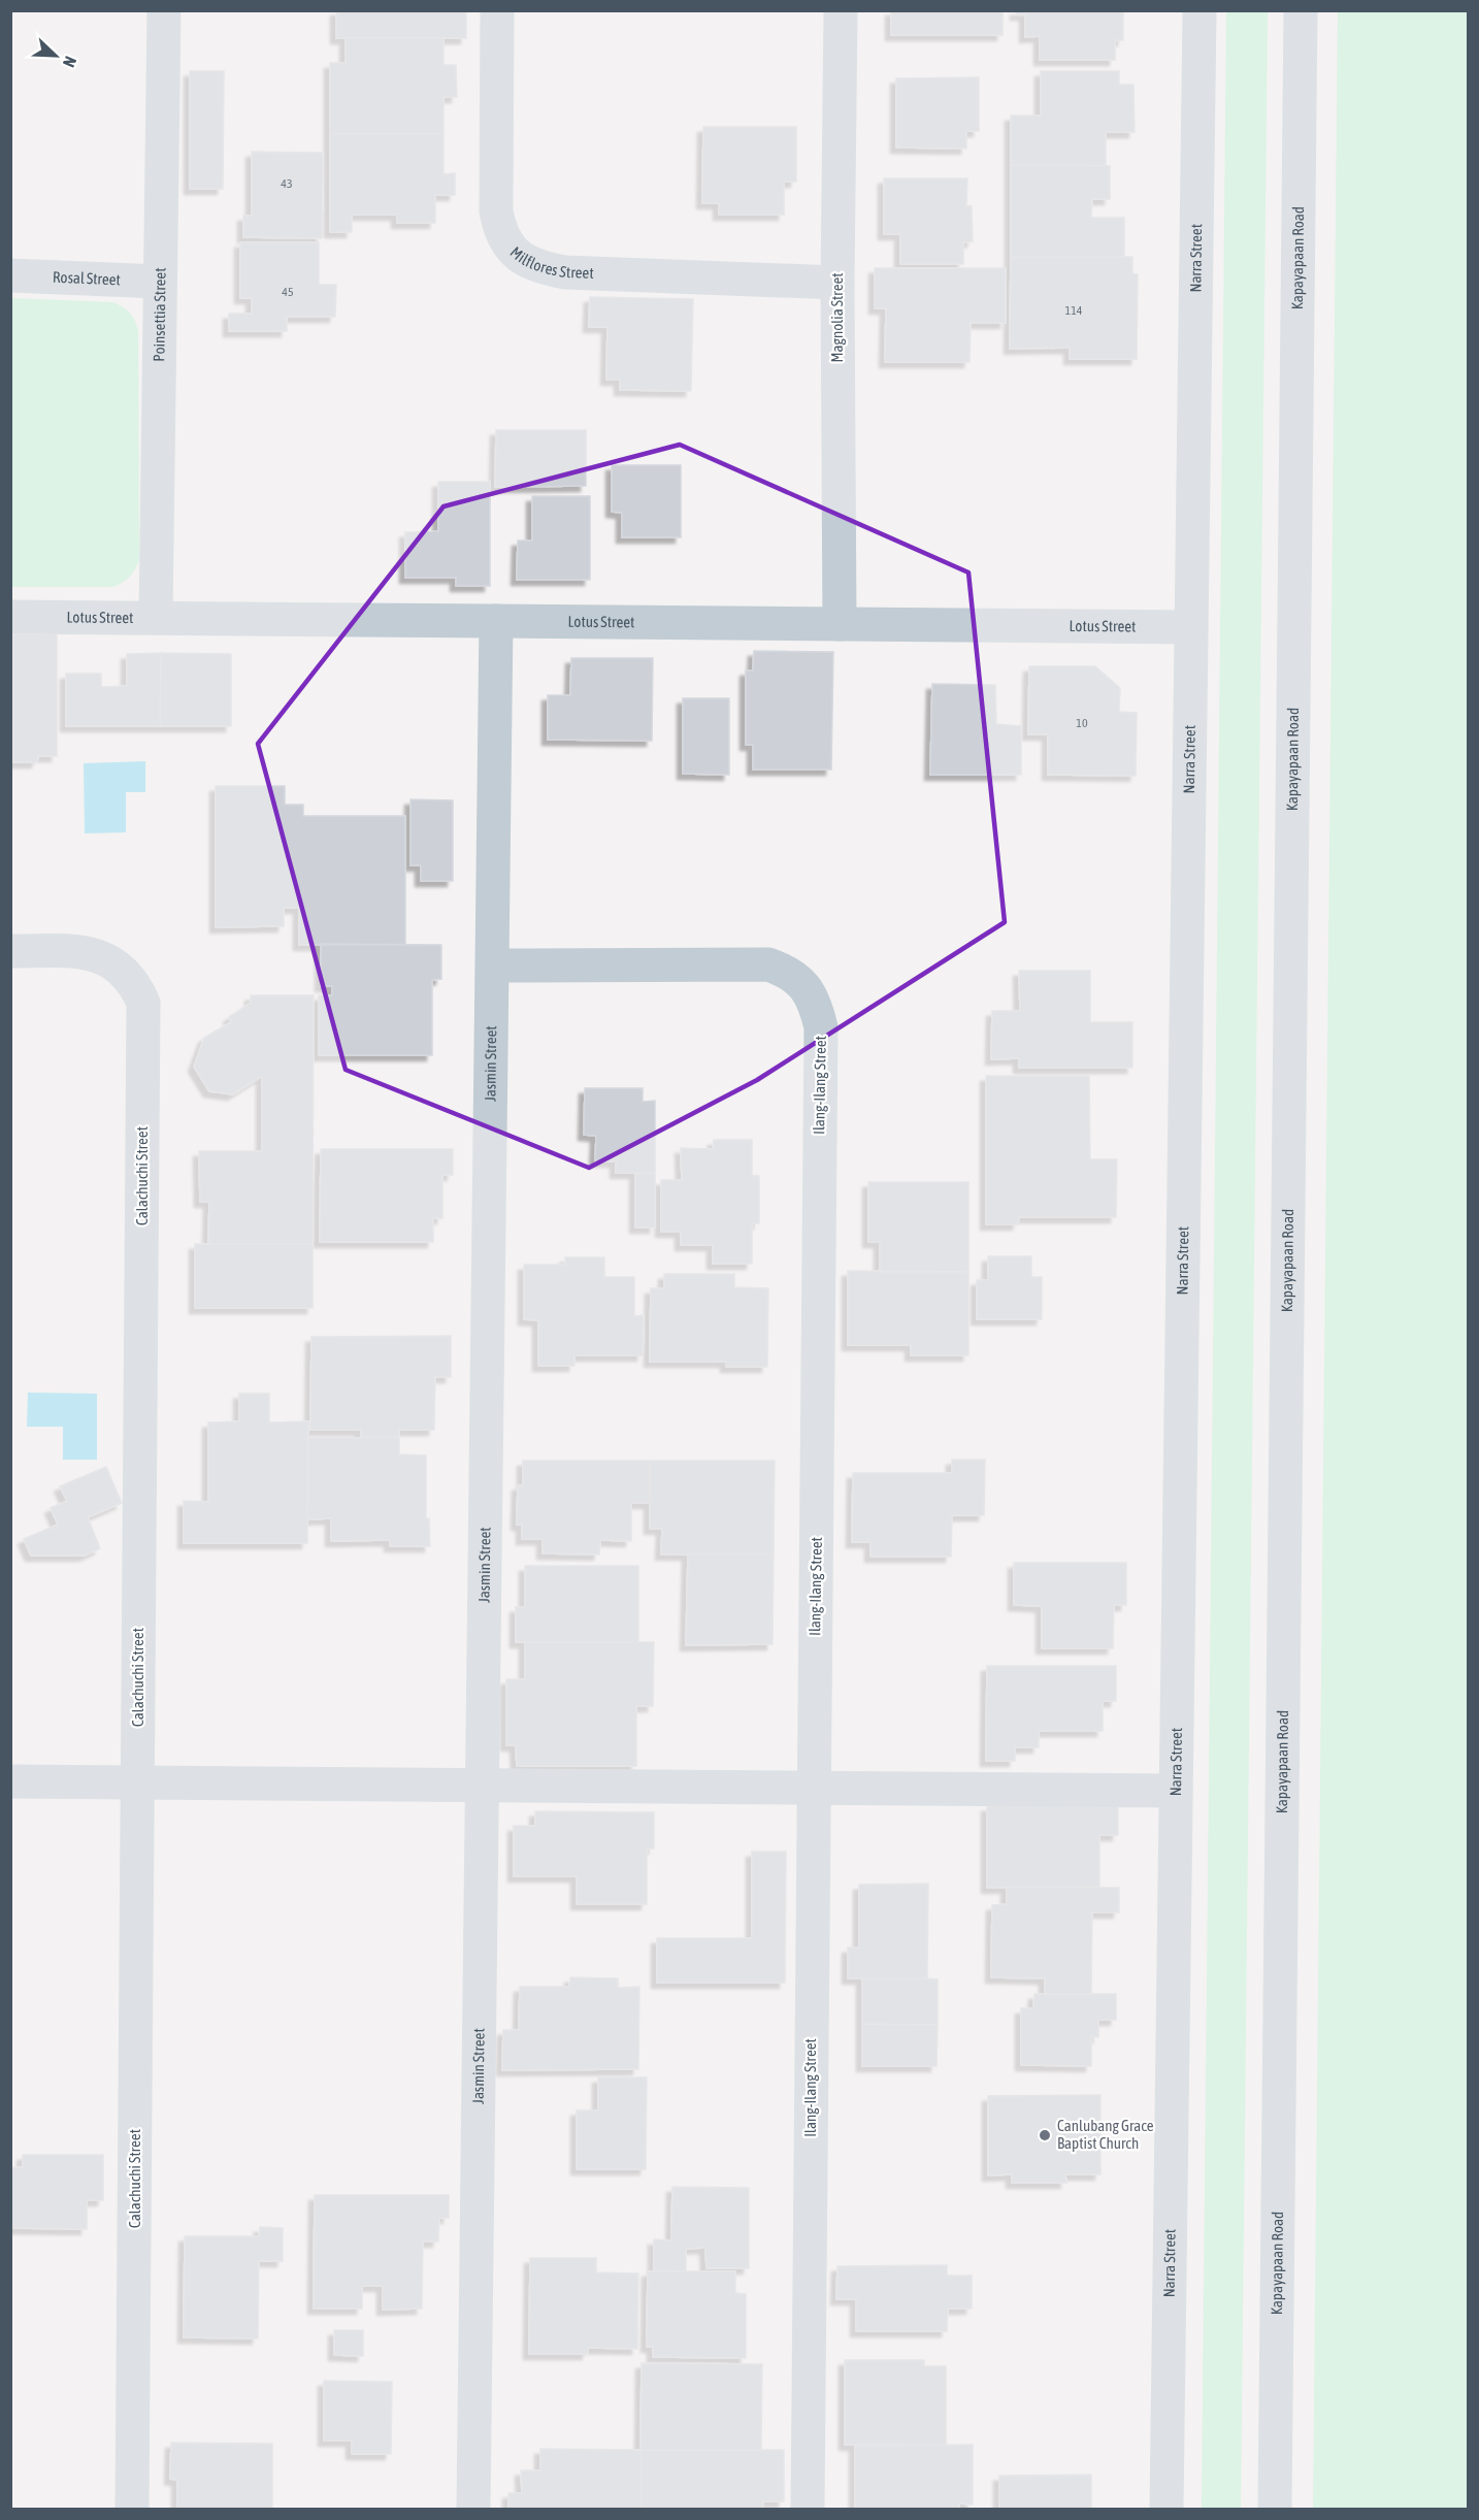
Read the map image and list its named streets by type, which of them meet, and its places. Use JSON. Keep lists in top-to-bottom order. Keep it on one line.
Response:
{"streets":{"street":["Narra Street","Kapayapaan Road","Milflores Street","Rosal Street","Poinsettia Street","Magnolia Street","Lotus Street","Jasmin Street","Ilang-Ilang Street","Calachuchi Street"]},"crossings":[["Narra Street","Lotus Street"],["Milflores Street","Magnolia Street"],["Rosal Street","Poinsettia Street"],["Poinsettia Street","Lotus Street"],["Magnolia Street","Lotus Street"],["Lotus Street","Jasmin Street"],["Jasmin Street","Ilang-Ilang Street"]],"places":["Canlubang Grace Baptist Church"],"house_numbers":["43","45","114","10"],"north":"bottom right"}
